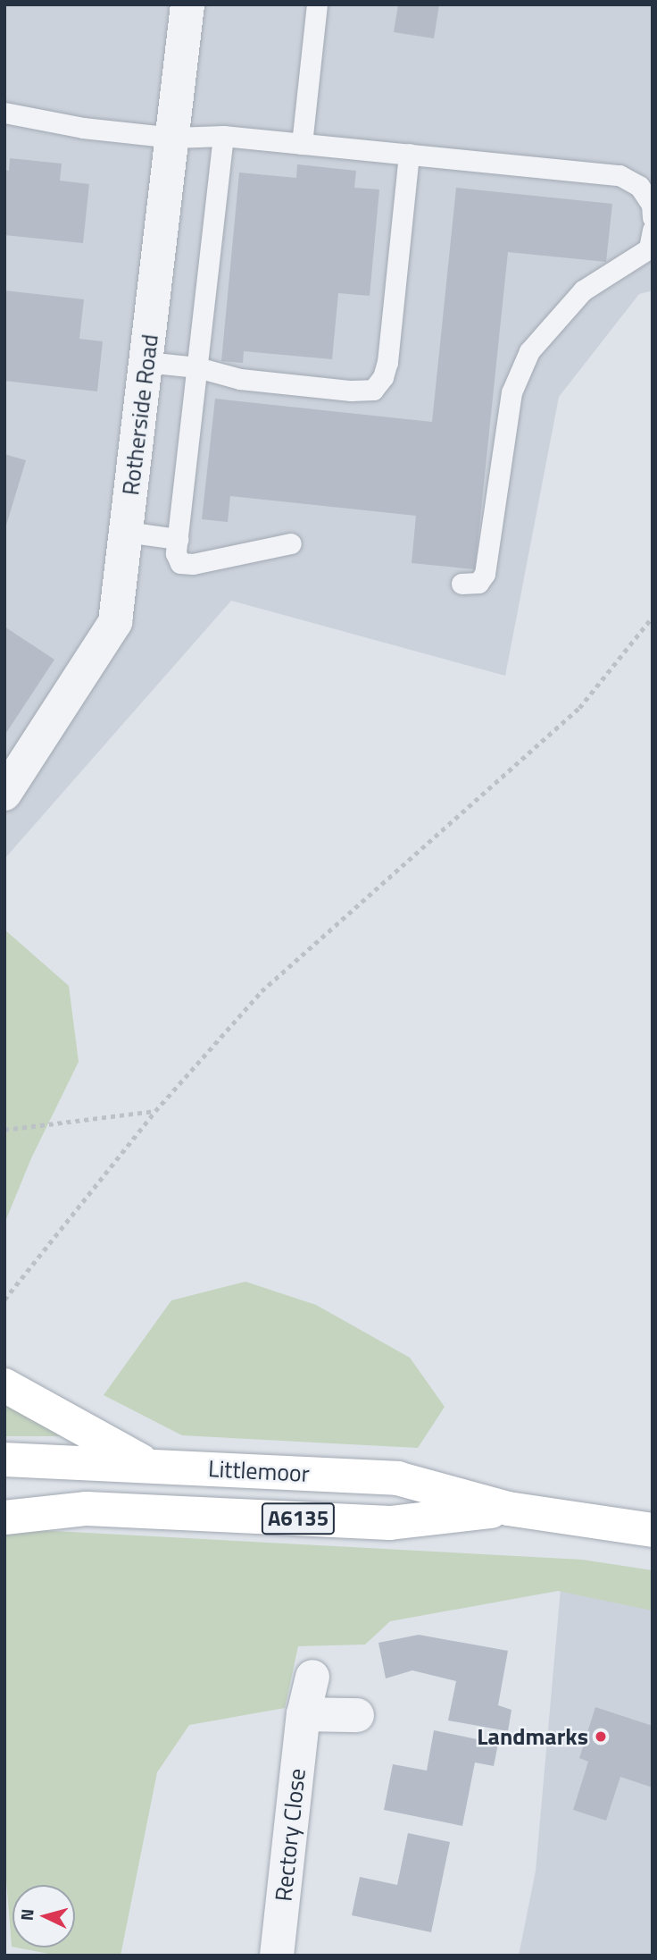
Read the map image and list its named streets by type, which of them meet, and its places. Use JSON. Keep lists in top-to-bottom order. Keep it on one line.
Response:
{"streets":{"main road":["Littlemoor","A6135"],"street":["Rotherside Road","Rectory Close"]},"crossings":[["Littlemoor","A6135"]],"places":["Landmarks"],"north":"left"}
